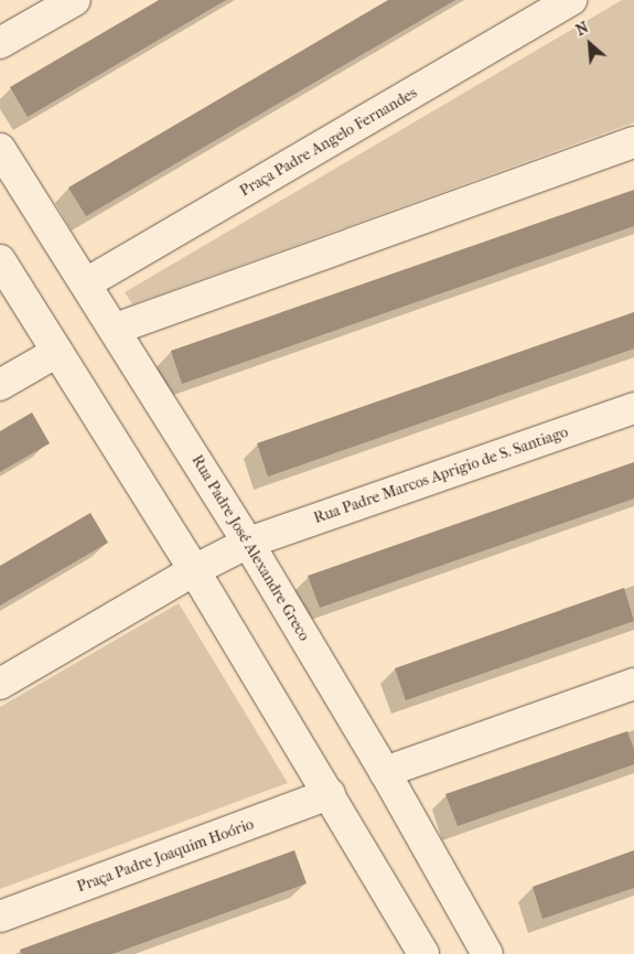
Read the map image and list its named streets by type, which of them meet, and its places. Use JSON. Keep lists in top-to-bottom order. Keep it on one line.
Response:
{"streets":{"street":["Praça Padre Angelo Fernandes","Rua Padre Marcos Aprigio de S. Santiago","Rua Padre José Alexandre Greco","Praça Padre Joaquim Hoório"]},"crossings":[["Praça Padre Angelo Fernandes","Rua Padre José Alexandre Greco"],["Rua Padre Marcos Aprigio de S. Santiago","Rua Padre José Alexandre Greco"]],"north":"top left"}
